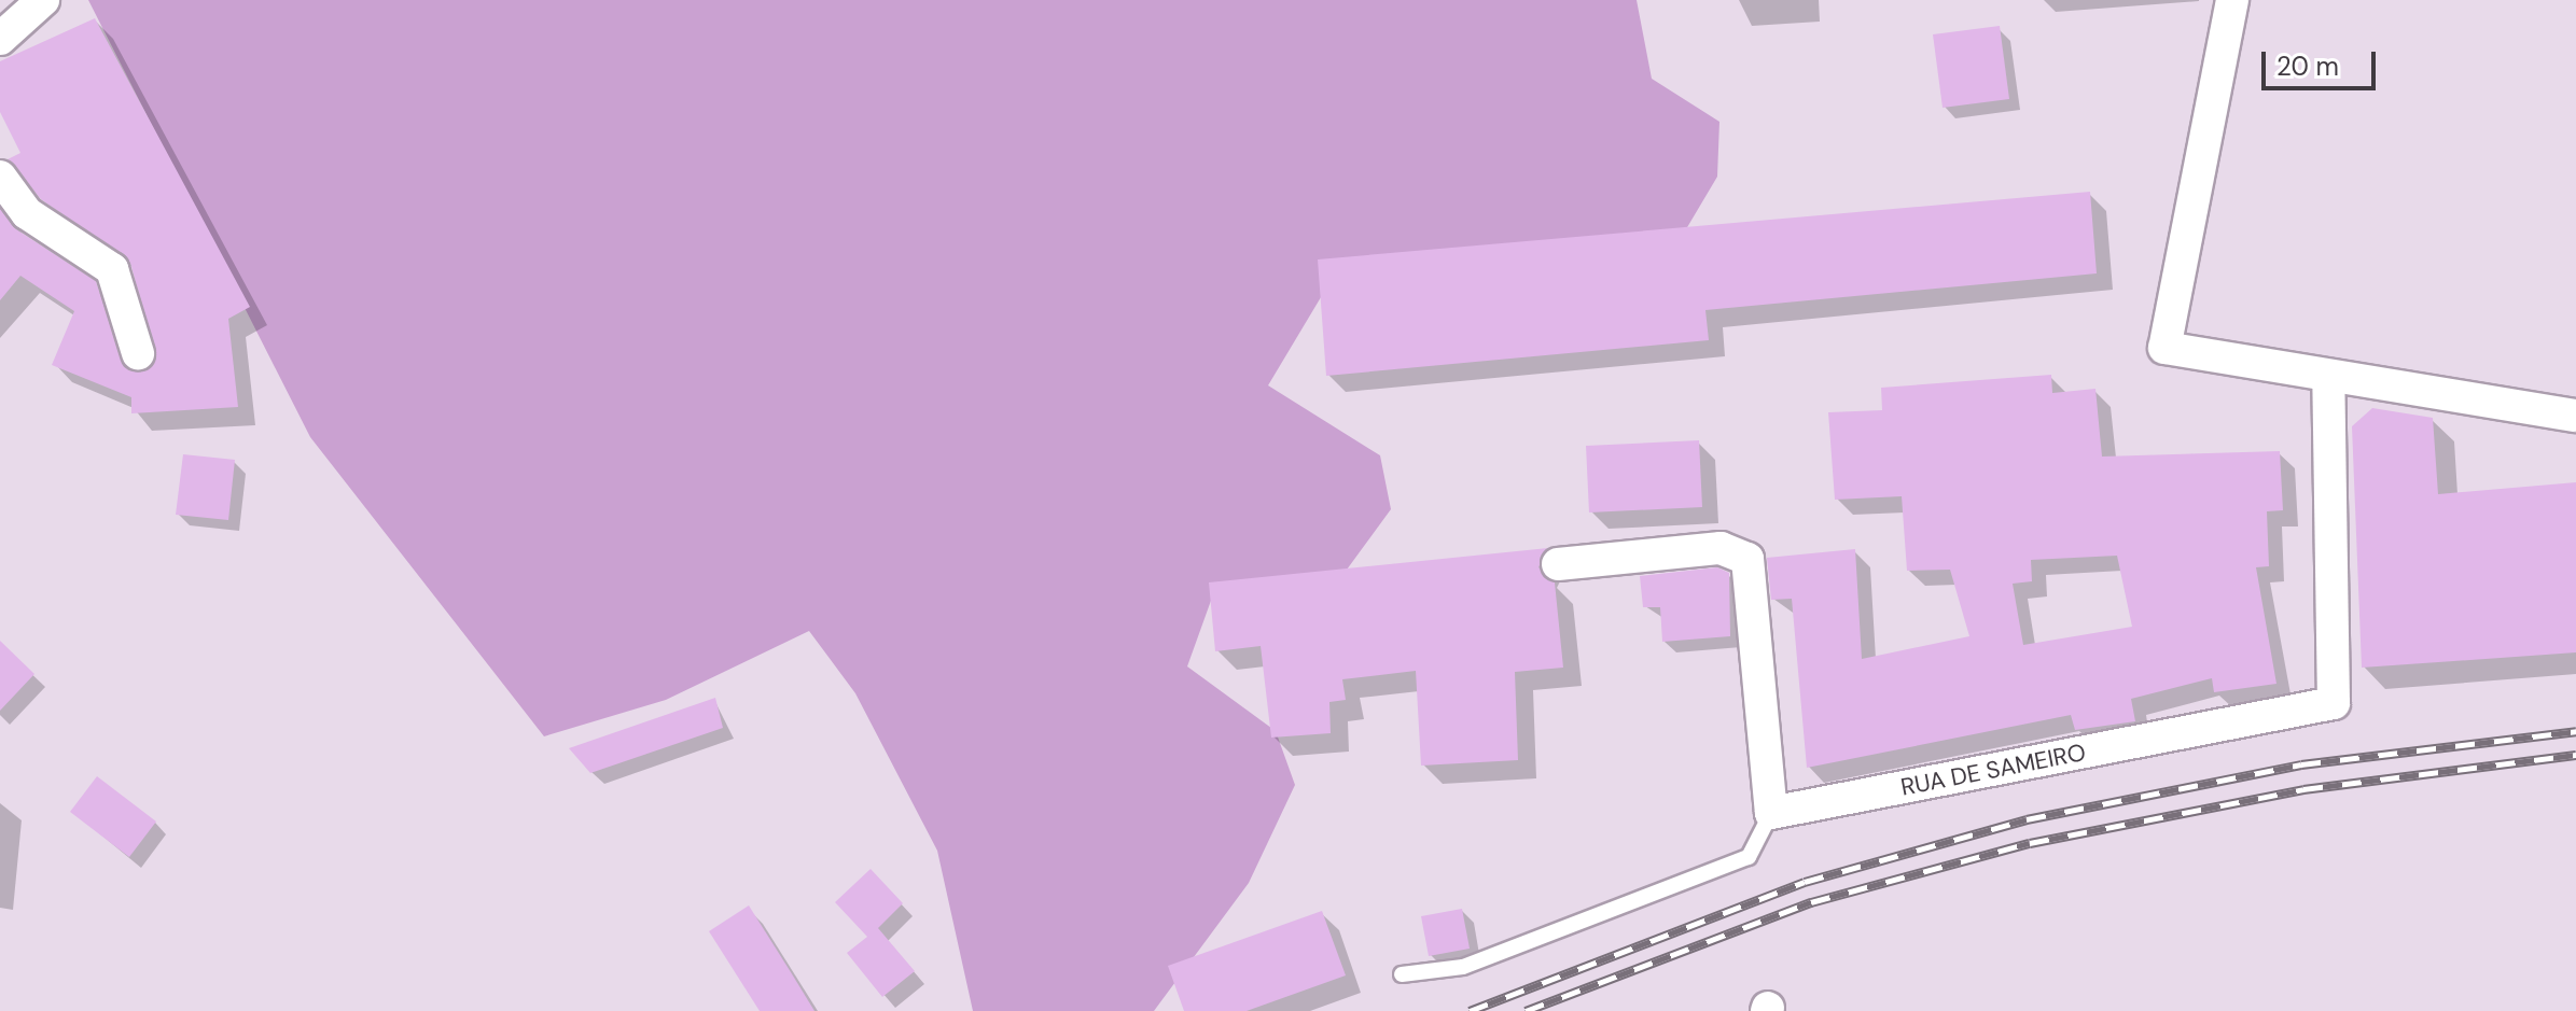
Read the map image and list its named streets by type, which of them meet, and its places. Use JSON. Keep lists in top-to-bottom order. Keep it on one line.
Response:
{"streets":{"street":["RUA DE SAMEIRO"]},"scale_bar":"20 m"}
